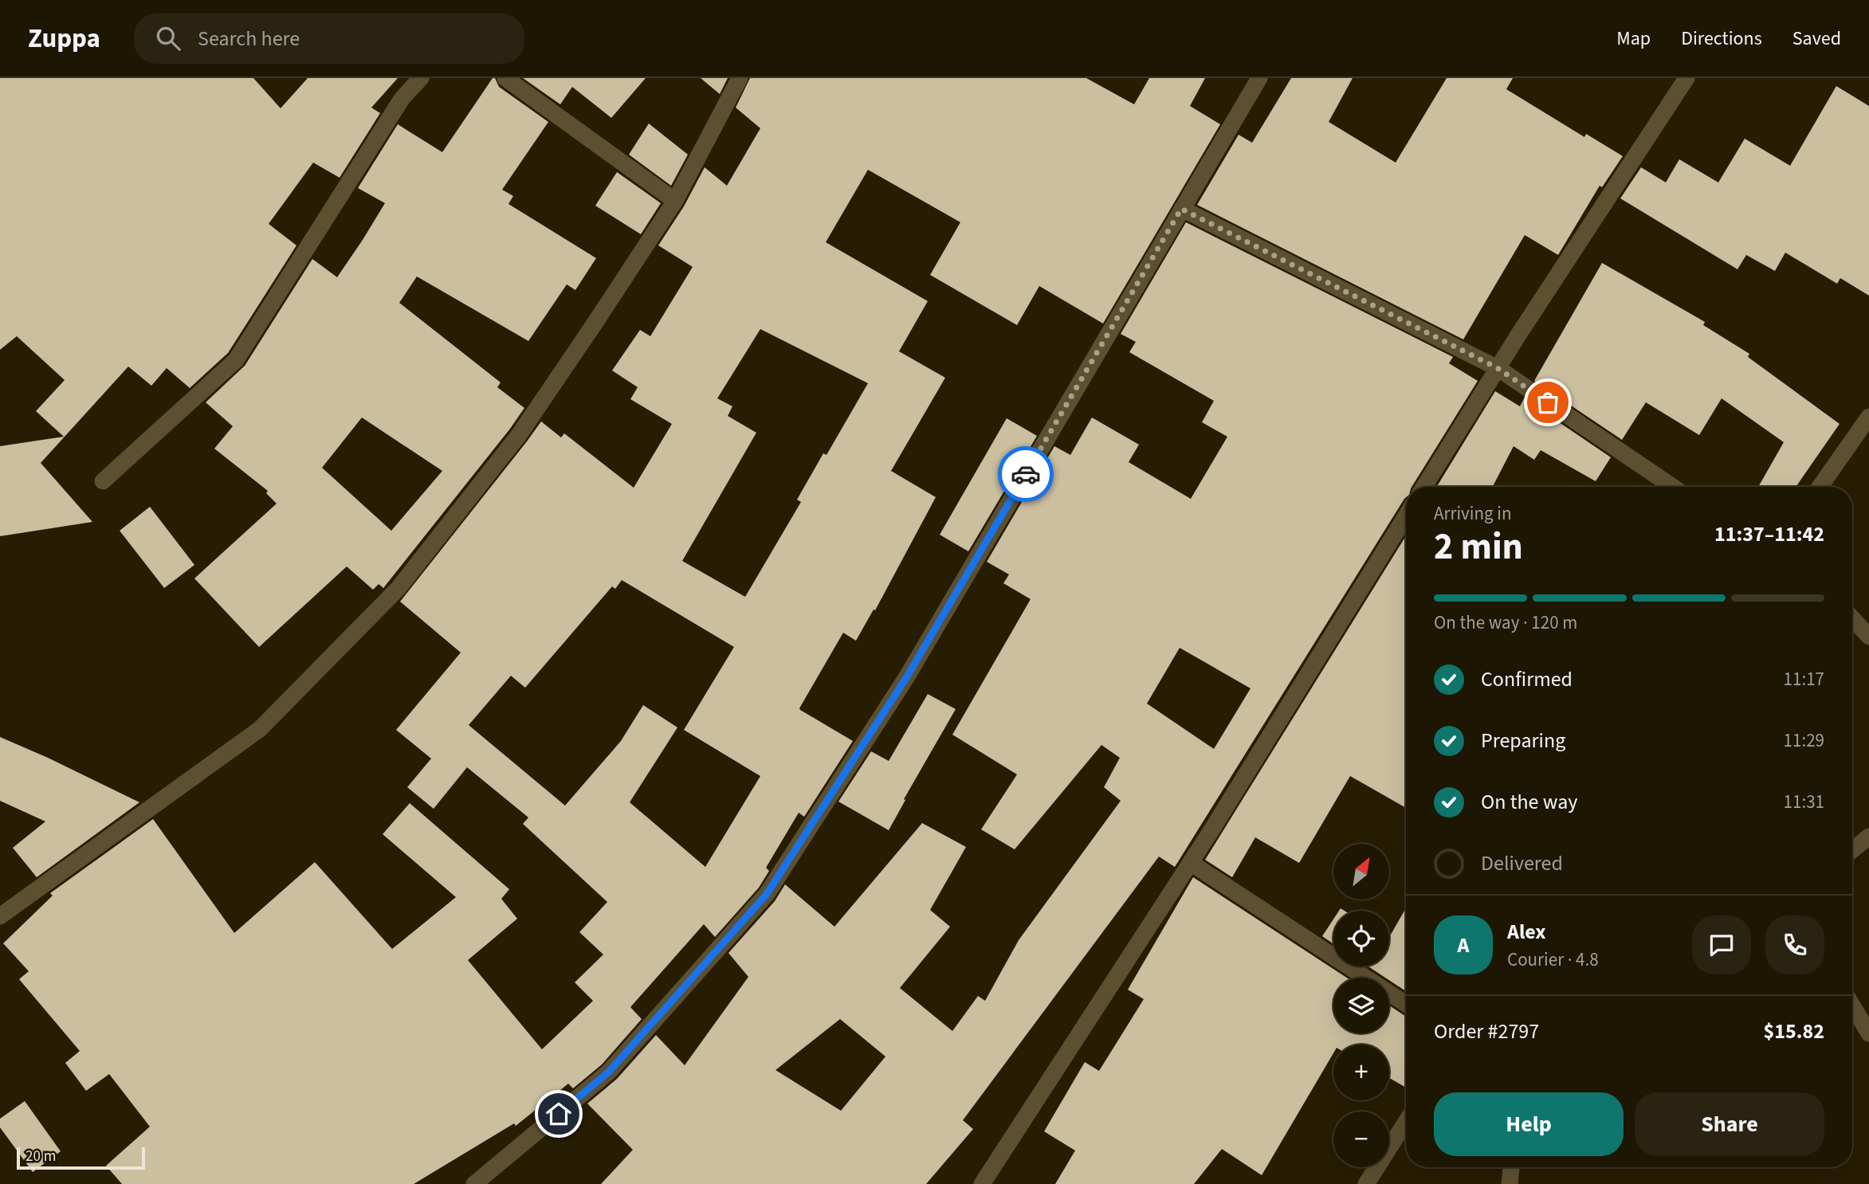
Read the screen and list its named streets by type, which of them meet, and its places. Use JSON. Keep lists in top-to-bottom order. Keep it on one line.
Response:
{"scale_bar":"20 m","north":"top right","page":{"header":"Zuppa","search":"Search here","nav":["Map","Directions","Saved"],"heading":["2 min","Arriving in","11:37–11:42"],"panel":["Alex","Courier · 4.8","Order #2797","$15.82"],"bar":"On the way · 120 m","list":[["Confirmed","11:17"],["Preparing","11:29"],["On the way","11:31"],"Delivered"],"map_buttons":["+","−"],"round":"A","buttons":["Help","Share"],"scale":"20 m"}}
